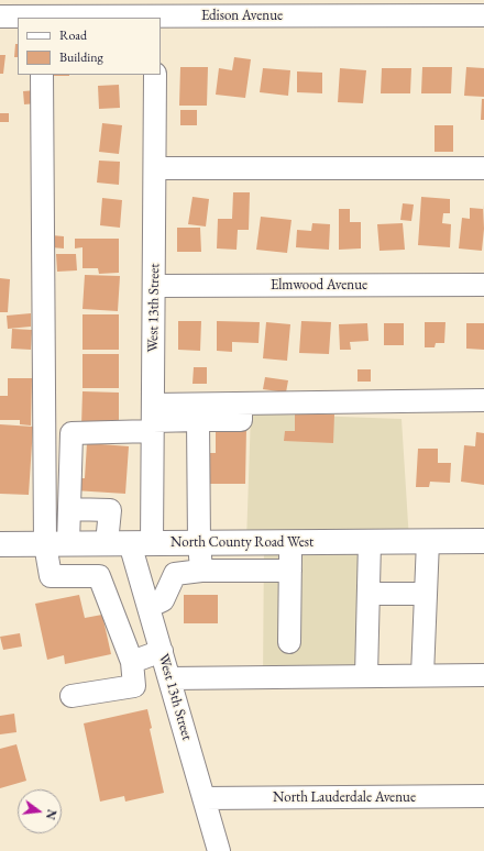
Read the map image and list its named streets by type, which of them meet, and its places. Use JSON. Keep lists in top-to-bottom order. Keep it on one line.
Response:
{"streets":{"main road":["North County Road West"],"street":["Edison Avenue","Elmwood Avenue","West 13th Street","North Lauderdale Avenue"]},"crossings":[["Elmwood Avenue","West 13th Street"],["West 13th Street","North County Road West"],["West 13th Street","North Lauderdale Avenue"]],"legend":["Road","Building"],"north":"right"}
